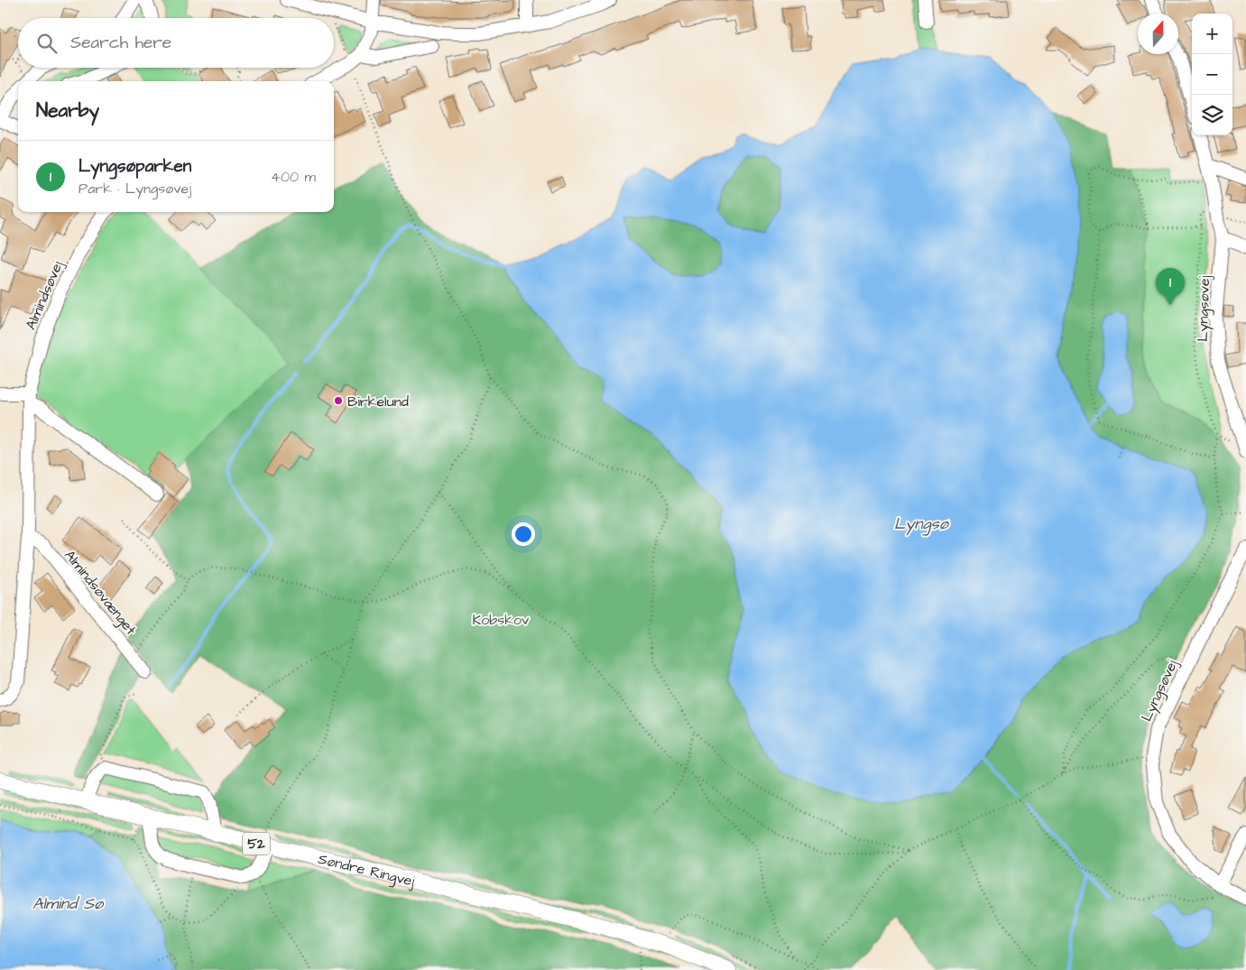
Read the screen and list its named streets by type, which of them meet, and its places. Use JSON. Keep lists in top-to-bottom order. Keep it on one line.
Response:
{"streets":{"main road":["52","Søndre Ringvej"],"street":["Almindsøvej","Lyngsøvej","Almindsøvænget"]},"crossings":[["Almindsøvej","Almindsøvænget"]],"water":["Lyngsø","Almind Sø"],"parks":["Kobskov"],"places":["Birkelund"],"north":"top","page":{"map_buttons":["+","−"],"search":"Search here","heading":"Nearby","list":[{"mark":"1","name":"Lyngsøparken","note":"Park · Lyngsøvej","value":"400 m"}],"pins":"1"}}
